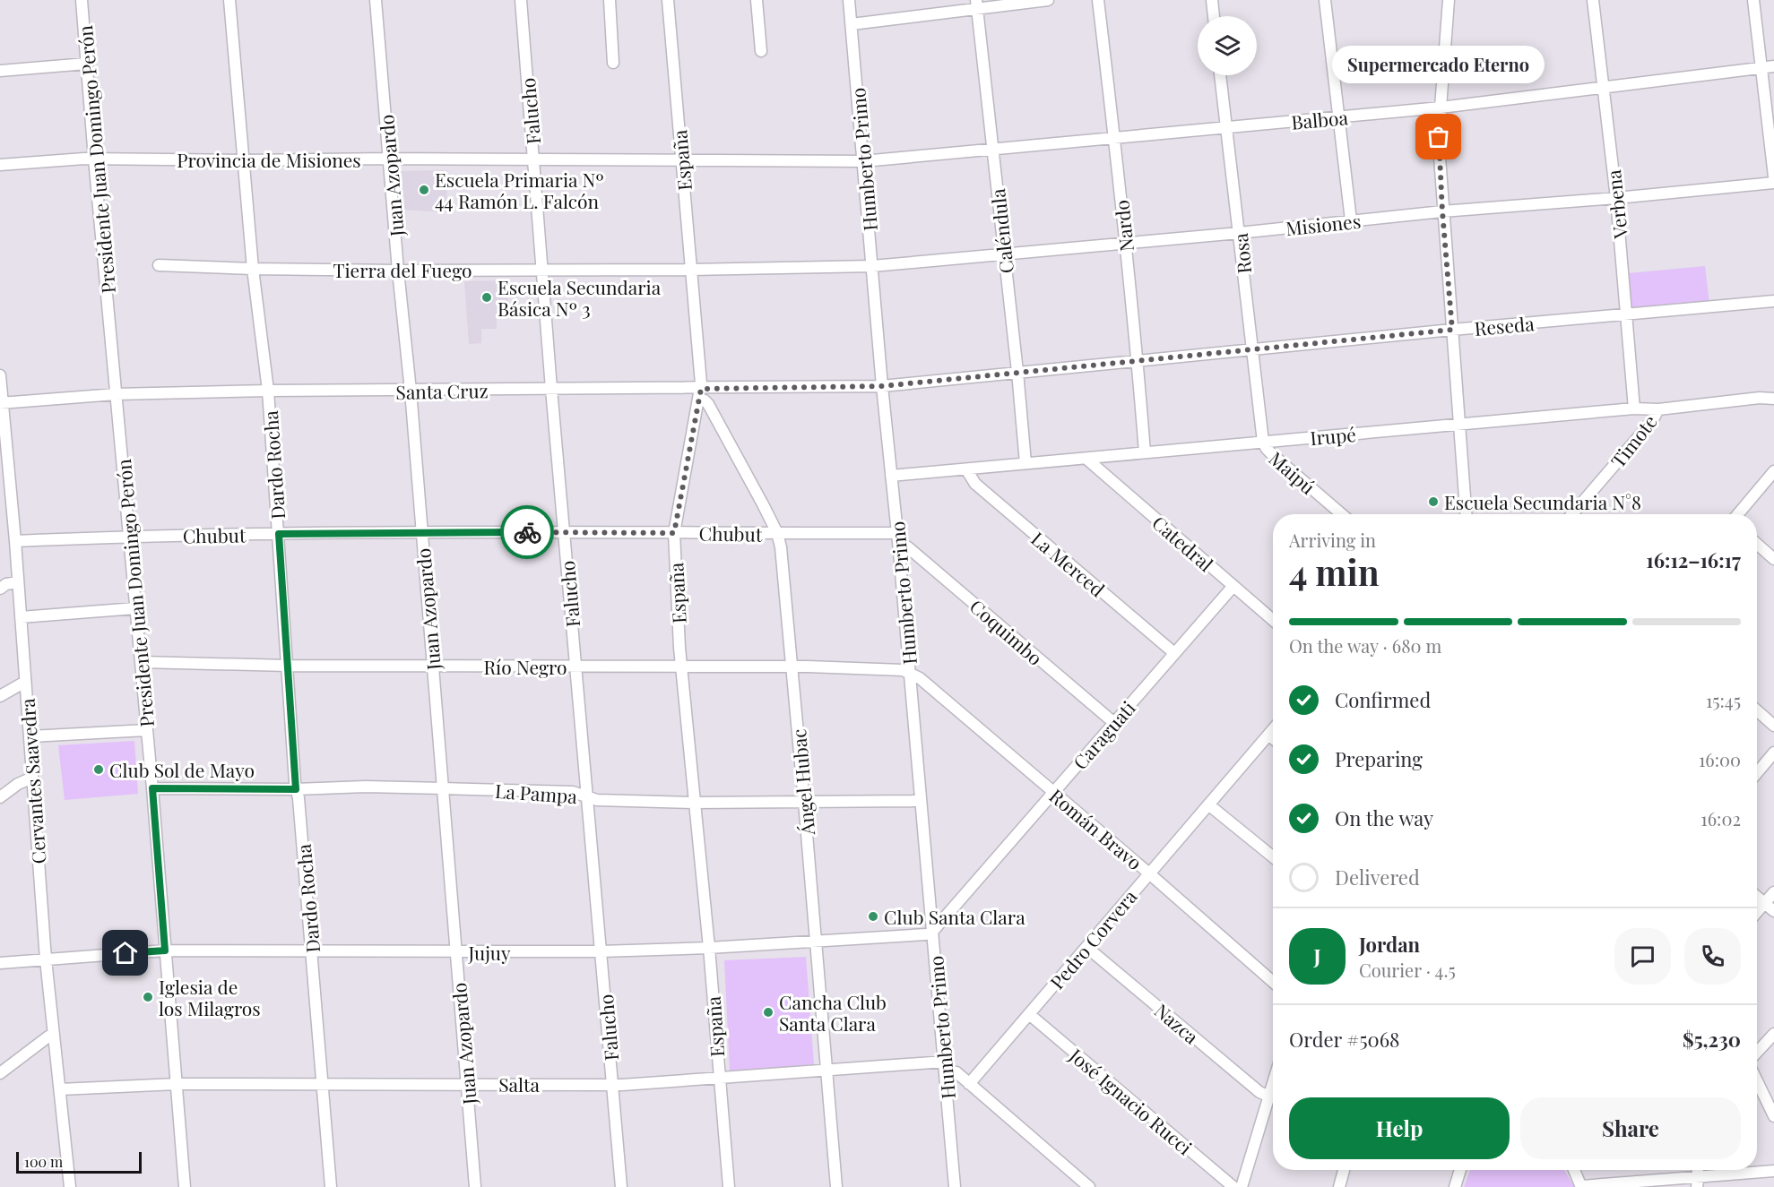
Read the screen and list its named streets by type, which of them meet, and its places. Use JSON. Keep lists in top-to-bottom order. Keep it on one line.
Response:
{"streets":{"street":["Falucho","Balboa","Presidente Juan Domingo Perón","Provincia de Misiones","Humberto Primo","España","Juan Azopardo","Verbena","Misiones","Nardo","Caléndula","Rosa","Tierra del Fuego","Reseda","Santa Cruz","Irupé","Timote","Dardo Rocha","Maipú","Chubut","Catedral","La Merced","Coquimbo","Río Negro","Caraguati","Cervantes Saavedra","Ángel Hubac","La Pampa","Román Bravo","Pedro Corvera","Jujuy","Nazca","Salta","José Ignacio Rucci"]},"crossings":[["Falucho","Provincia de Misiones"],["Falucho","Tierra del Fuego"],["Falucho","Santa Cruz"],["Falucho","Chubut"],["Falucho","Río Negro"],["Falucho","La Pampa"],["Falucho","Jujuy"],["Falucho","Salta"],["Balboa","Provincia de Misiones"],["Balboa","Humberto Primo"],["Balboa","Verbena"],["Balboa","Nardo"],["Balboa","Caléndula"],["Balboa","Rosa"],["Presidente Juan Domingo Perón","Provincia de Misiones"],["Presidente Juan Domingo Perón","Santa Cruz"],["Presidente Juan Domingo Perón","Chubut"],["Presidente Juan Domingo Perón","Río Negro"],["Presidente Juan Domingo Perón","La Pampa"],["Presidente Juan Domingo Perón","Jujuy"],["Presidente Juan Domingo Perón","Salta"],["Provincia de Misiones","Humberto Primo"],["Provincia de Misiones","España"],["Provincia de Misiones","Juan Azopardo"],["Provincia de Misiones","Dardo Rocha"],["Humberto Primo","Misiones"],["Humberto Primo","Tierra del Fuego"],["Humberto Primo","Reseda"],["Humberto Primo","Santa Cruz"],["Humberto Primo","Irupé"],["Humberto Primo","Chubut"],["Humberto Primo","Coquimbo"],["Humberto Primo","Río Negro"],["Humberto Primo","Caraguati"],["Humberto Primo","La Pampa"],["Humberto Primo","Román Bravo"],["Humberto Primo","Jujuy"],["Humberto Primo","Salta"],["España","Tierra del Fuego"],["España","Santa Cruz"],["España","Chubut"],["España","Río Negro"],["España","Ángel Hubac"],["España","La Pampa"],["España","Jujuy"],["España","Salta"],["Juan Azopardo","Tierra del Fuego"],["Juan Azopardo","Santa Cruz"],["Juan Azopardo","Chubut"],["Juan Azopardo","Río Negro"],["Juan Azopardo","La Pampa"],["Juan Azopardo","Jujuy"],["Juan Azopardo","Salta"],["Verbena","Misiones"],["Verbena","Reseda"],["Verbena","Irupé"],["Misiones","Nardo"],["Misiones","Caléndula"],["Misiones","Rosa"],["Misiones","Tierra del Fuego"],["Nardo","Reseda"],["Nardo","Irupé"],["Caléndula","Reseda"],["Caléndula","Irupé"],["Rosa","Reseda"],["Rosa","Irupé"],["Rosa","Maipú"],["Tierra del Fuego","Dardo Rocha"],["Reseda","Santa Cruz"],["Santa Cruz","Dardo Rocha"],["Santa Cruz","Cervantes Saavedra"],["Santa Cruz","Ángel Hubac"],["Irupé","Timote"],["Irupé","Maipú"],["Irupé","Catedral"],["Irupé","La Merced"],["Dardo Rocha","Chubut"],["Dardo Rocha","Río Negro"],["Dardo Rocha","La Pampa"],["Dardo Rocha","Jujuy"],["Dardo Rocha","Salta"],["Chubut","Coquimbo"],["Chubut","Cervantes Saavedra"],["Chubut","Ángel Hubac"],["Catedral","Caraguati"],["La Merced","Caraguati"],["Coquimbo","Caraguati"],["Río Negro","Ángel Hubac"],["Río Negro","Román Bravo"],["Caraguati","Román Bravo"],["Caraguati","Jujuy"],["Cervantes Saavedra","Jujuy"],["Cervantes Saavedra","Salta"],["Ángel Hubac","La Pampa"],["Ángel Hubac","Jujuy"],["Ángel Hubac","Salta"],["Román Bravo","Pedro Corvera"],["Pedro Corvera","Nazca"],["Pedro Corvera","José Ignacio Rucci"]],"places":["Supermercado Eterno","Escuela Primaria Nº 44 Ramón L. Falcón","Escuela Secundaria Básica Nº 3","Escuela Secundaria N°8","Club Sol de Mayo","Club Santa Clara","Iglesia de los Milagros","Cancha Club Santa Clara"],"scale_bar":"100 m","page":{"bubble":"Supermercado Eterno","heading":["4 min","Arriving in","16:12–16:17"],"panel":["Jordan","Courier · 4.5","Order #5068","$5,230"],"bar":"On the way · 680 m","list":[["Confirmed","15:45"],["Preparing","16:00"],["On the way","16:02"],"Delivered"],"round":"J","buttons":["Help","Share"],"scale":"100 m"}}
